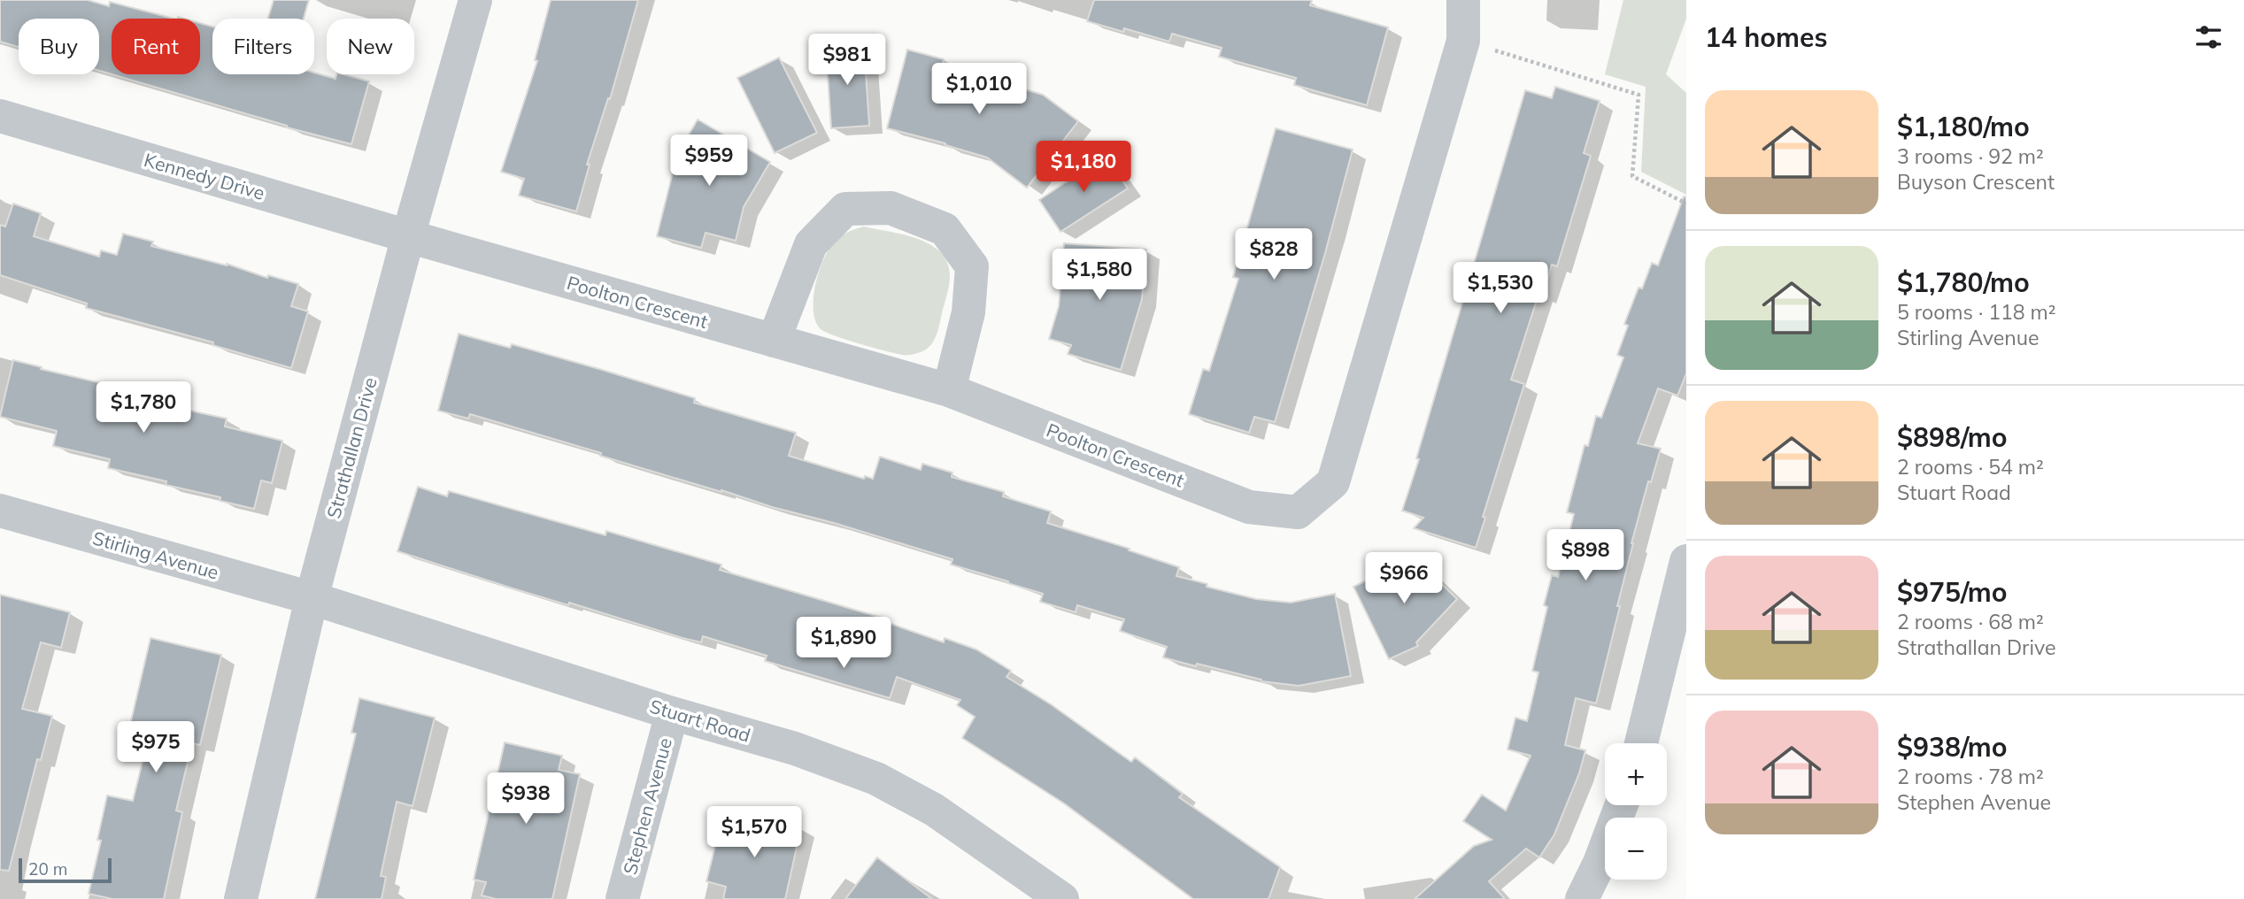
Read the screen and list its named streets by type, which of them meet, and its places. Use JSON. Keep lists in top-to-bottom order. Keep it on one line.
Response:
{"streets":{"street":["Kennedy Drive","Poolton Crescent","Strathallan Drive","Stirling Avenue","Stuart Road","Stephen Avenue"]},"crossings":[["Kennedy Drive","Poolton Crescent"],["Kennedy Drive","Strathallan Drive"],["Poolton Crescent","Strathallan Drive"],["Strathallan Drive","Stirling Avenue"],["Strathallan Drive","Stuart Road"],["Stirling Avenue","Stuart Road"],["Stuart Road","Stephen Avenue"]],"scale_bar":"20 m","page":{"heading":"14 homes","chip":["Buy","Rent","Filters","New"],"price":["$981","$1,010","$959","$1,180","$828","$1,580","$1,530","$1,780","$898","$966","$1,890","$975","$938","$1,570"],"list":[{"name":"$1,180/mo","note":"3 rooms · 92 m² · Buyson Crescent"},{"name":"$1,780/mo","note":"5 rooms · 118 m² · Stirling Avenue"},{"name":"$898/mo","note":"2 rooms · 54 m² · Stuart Road"},{"name":"$975/mo","note":"2 rooms · 68 m² · Strathallan Drive"},{"name":"$938/mo","note":"2 rooms · 78 m² · Stephen Avenue"}],"map_buttons":["+","−"],"scale":"20 m"}}
